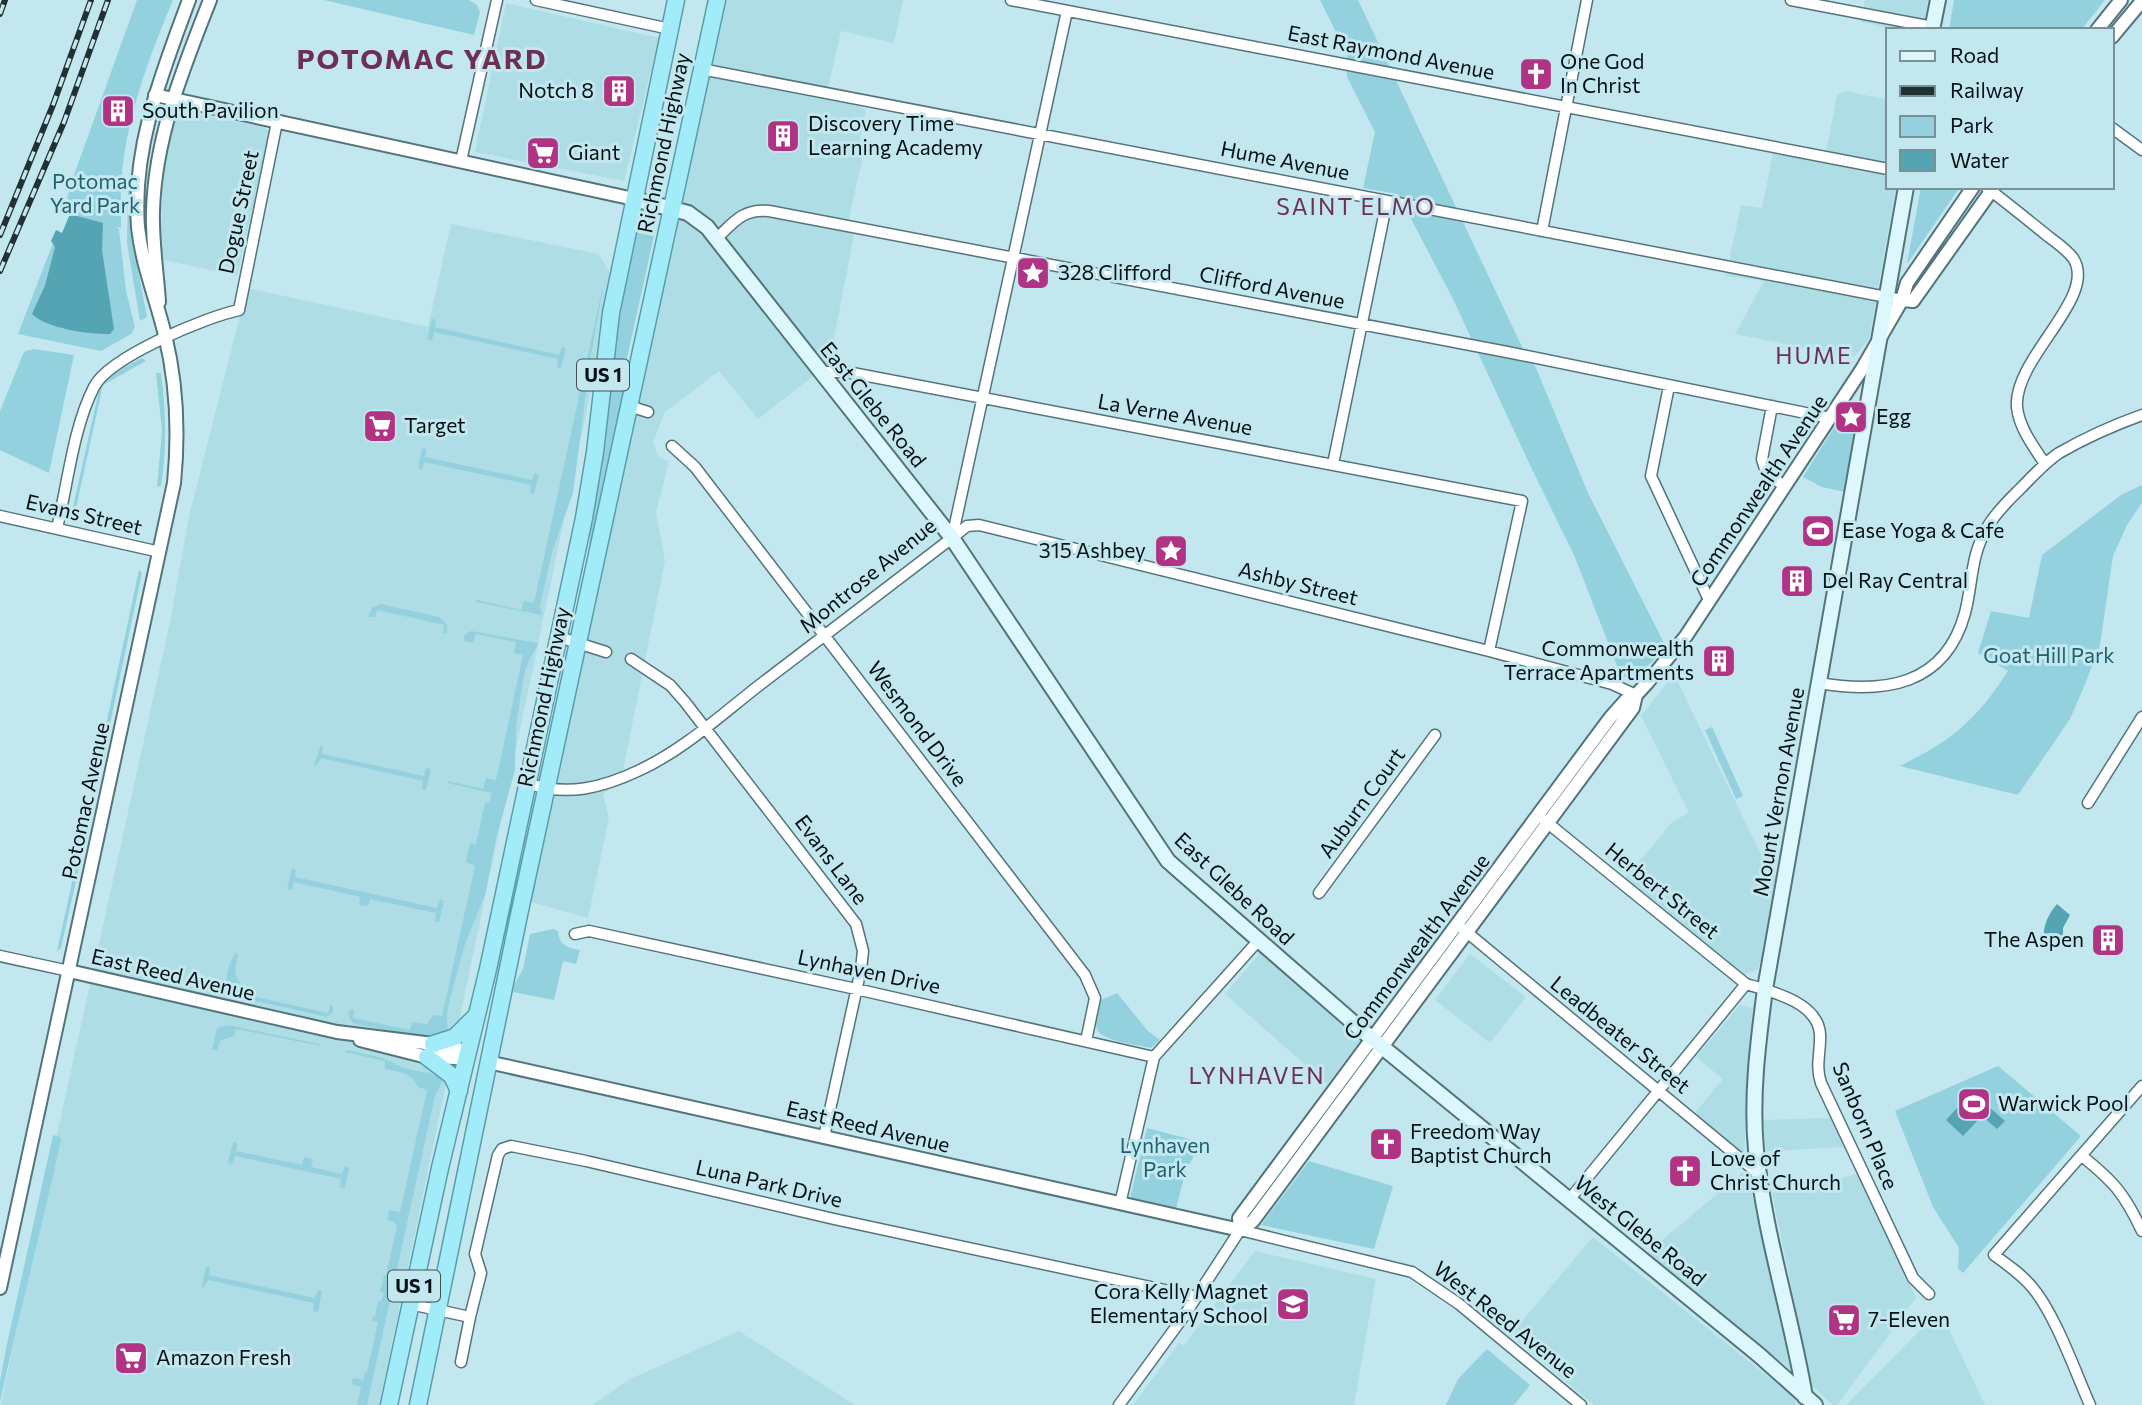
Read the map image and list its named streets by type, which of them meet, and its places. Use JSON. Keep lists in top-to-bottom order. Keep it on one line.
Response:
{"streets":{"highway":["Richmond Highway","US 1"],"main road":["East Glebe Road","Mount Vernon Avenue","West Glebe Road"],"street":["East Raymond Avenue","Hume Avenue","Dogue Street","Clifford Avenue","La Verne Avenue","Commonwealth Avenue","Evans Street","Montrose Avenue","Ashby Street","Wesmond Drive","Potomac Avenue","Auburn Court","Evans Lane","Herbert Street","Lynhaven Drive","East Reed Avenue","Leadbeater Street","Sanborn Place","Luna Park Drive","West Reed Avenue"]},"crossings":[["East Raymond Avenue","Montrose Avenue"],["Richmond Highway","Hume Avenue"],["Richmond Highway","US 1"],["Richmond Highway","East Glebe Road"],["Richmond Highway","Montrose Avenue"],["Richmond Highway","East Reed Avenue"],["Hume Avenue","Commonwealth Avenue"],["Hume Avenue","Montrose Avenue"],["Hume Avenue","Mount Vernon Avenue"],["Dogue Street","East Glebe Road"],["Dogue Street","Potomac Avenue"],["Clifford Avenue","East Glebe Road"],["Clifford Avenue","Commonwealth Avenue"],["Clifford Avenue","Montrose Avenue"],["US 1","East Reed Avenue"],["East Glebe Road","La Verne Avenue"],["East Glebe Road","Commonwealth Avenue"],["East Glebe Road","Montrose Avenue"],["East Glebe Road","Ashby Street"],["East Glebe Road","Potomac Avenue"],["East Glebe Road","West Glebe Road"],["La Verne Avenue","Montrose Avenue"],["La Verne Avenue","Ashby Street"],["Commonwealth Avenue","Ashby Street"],["Commonwealth Avenue","Mount Vernon Avenue"],["Commonwealth Avenue","Herbert Street"],["Commonwealth Avenue","East Reed Avenue"],["Commonwealth Avenue","Leadbeater Street"],["Commonwealth Avenue","Luna Park Drive"],["Commonwealth Avenue","West Glebe Road"],["Commonwealth Avenue","West Reed Avenue"],["Evans Street","Potomac Avenue"],["Montrose Avenue","Ashby Street"],["Montrose Avenue","Wesmond Drive"],["Montrose Avenue","Evans Lane"],["Wesmond Drive","Lynhaven Drive"],["Mount Vernon Avenue","Herbert Street"],["Mount Vernon Avenue","Leadbeater Street"],["Mount Vernon Avenue","Sanborn Place"],["Mount Vernon Avenue","West Glebe Road"],["Potomac Avenue","East Reed Avenue"],["Evans Lane","Lynhaven Drive"],["Evans Lane","East Reed Avenue"],["Herbert Street","Sanborn Place"],["East Reed Avenue","West Reed Avenue"]],"districts":["POTOMAC YARD","SAINT ELMO","HUME","LYNHAVEN"],"parks":["Potomac Yard Park","Goat Hill Park","Lynhaven Park"],"places":{"church":["One God In Christ","Freedom Way Baptist Church","Love of Christ Church"],"building":["Notch 8","South Pavilion","Discovery Time Learning Academy","Del Ray Central","Commonwealth Terrace Apartments","The Aspen"],"supermarket":["Giant","Target","7-Eleven","Amazon Fresh"],"place":["328 Clifford","Egg","315 Ashbey"],"sports":["Ease Yoga & Cafe","Warwick Pool"],"school or university":["Cora Kelly Magnet Elementary School"]},"legend":["Road","Railway","Park","Water"]}
